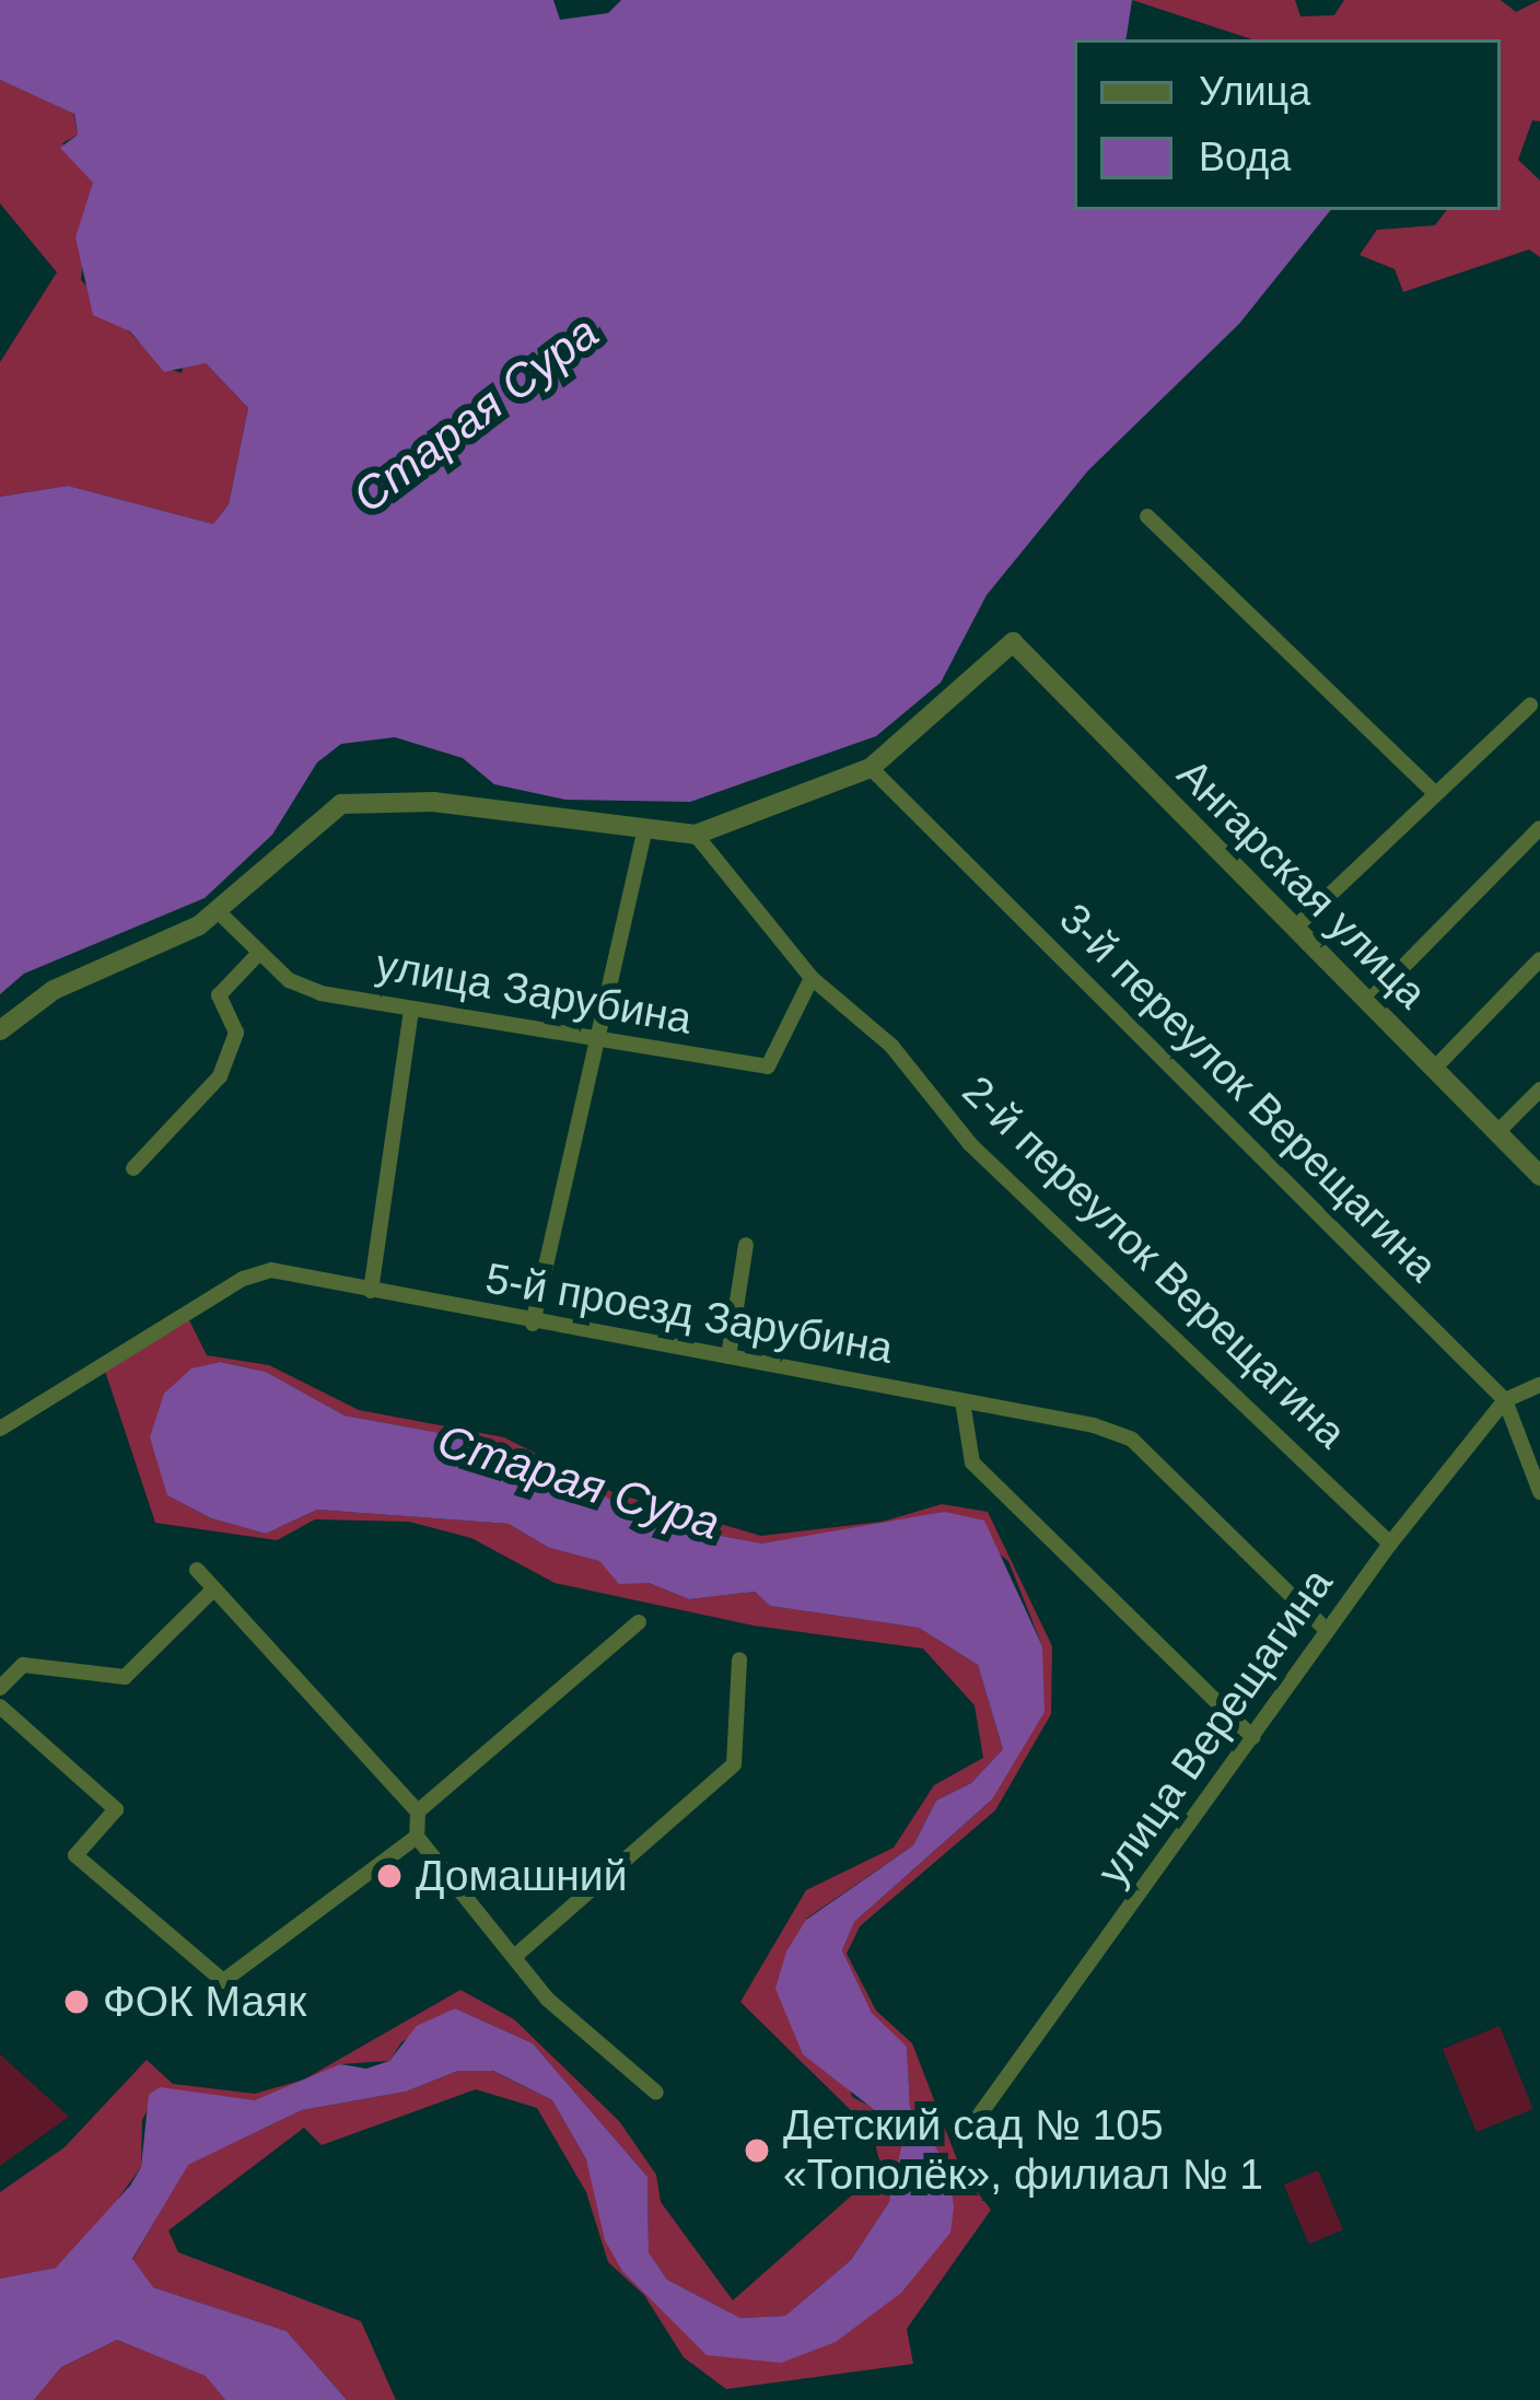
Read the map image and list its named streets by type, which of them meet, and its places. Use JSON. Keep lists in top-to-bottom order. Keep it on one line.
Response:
{"streets":{"street":["Ангарская улица","улица Зарубина","3-й переулок Верещагина","2-й переулок Верещагина","5-й проезд Зарубина","улица Верещагина"]},"crossings":[["Ангарская улица","3-й переулок Верещагина"],["улица Зарубина","2-й переулок Верещагина"],["3-й переулок Верещагина","улица Верещагина"],["2-й переулок Верещагина","улица Верещагина"],["5-й проезд Зарубина","улица Верещагина"]],"water":["Старая Сура"],"places":["Домашний","ФОК Маяк","Детский сад № 105 «Тополёк», филиал № 1"],"legend":["Улица","Вода"]}
